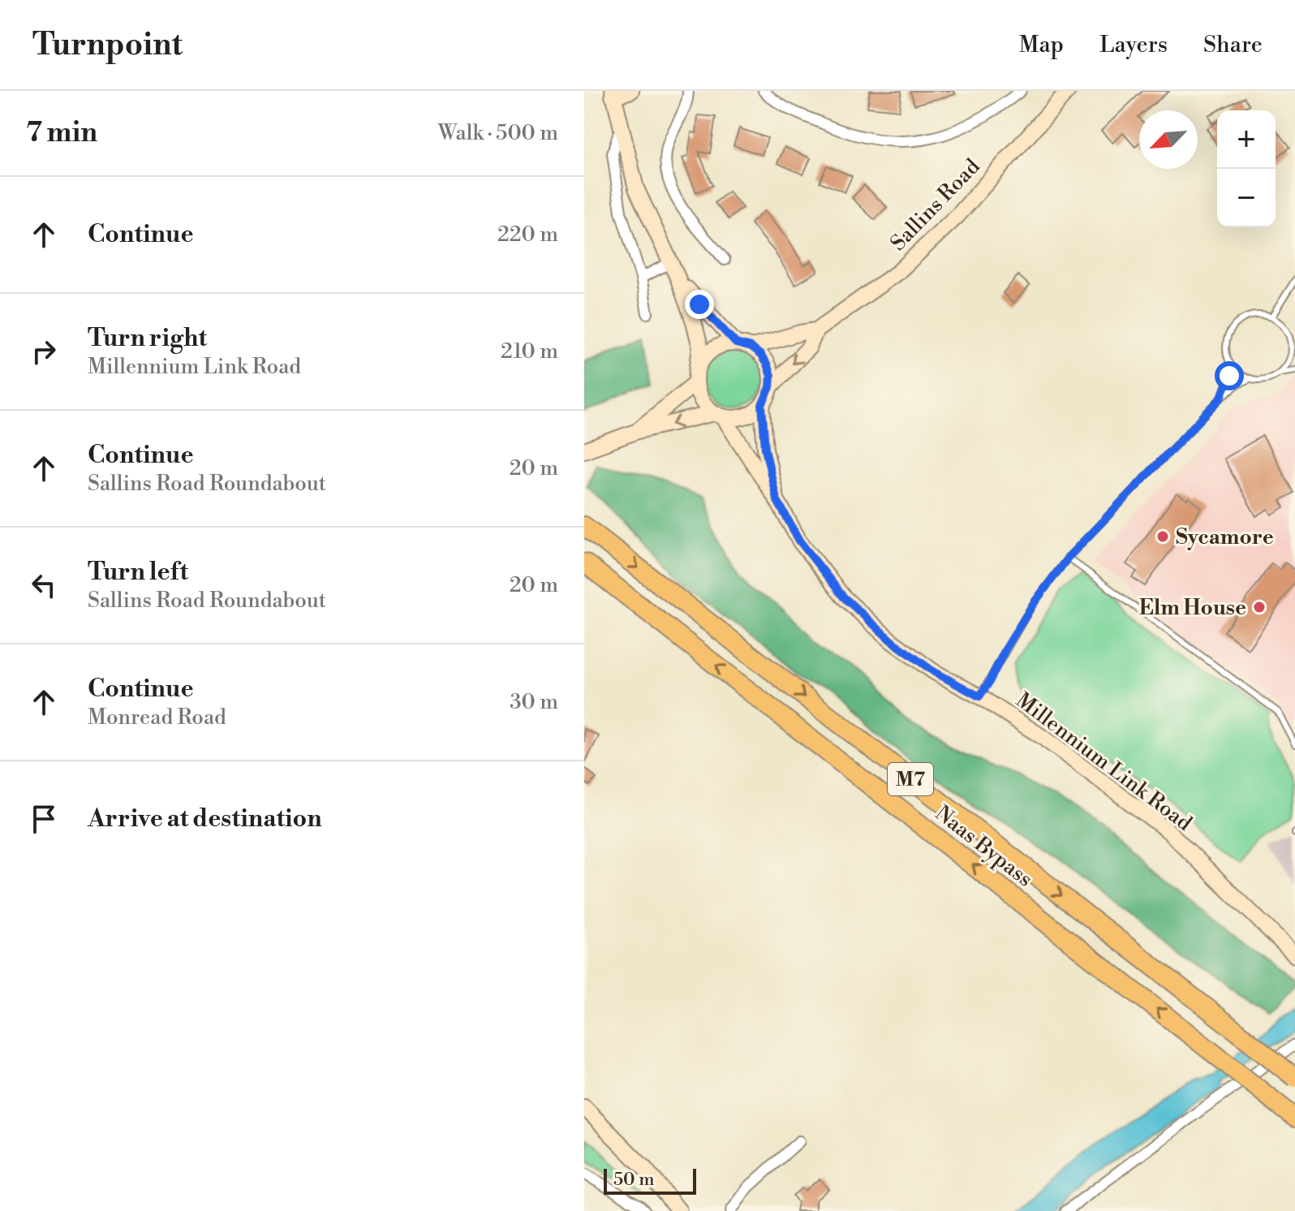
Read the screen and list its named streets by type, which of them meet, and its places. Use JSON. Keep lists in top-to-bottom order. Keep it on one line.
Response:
{"streets":{"highway":["M7","Naas Bypass"],"main road":["Sallins Road","Millennium Link Road"]},"crossings":[["Sallins Road","Millennium Link Road"]],"places":["Sycamore","Elm House"],"scale_bar":"50 m","north":"bottom left","page":{"header":"Turnpoint","nav":["Map","Layers","Share"],"heading":["7 min","Walk · 500 m"],"map_buttons":["+","−"],"list":[["Continue","220 m"],["Turn right","Millennium Link Road","210 m"],["Continue","Sallins Road Roundabout","20 m"],["Turn left","Sallins Road Roundabout","20 m"],["Continue","Monread Road","30 m"],"Arrive at destination"],"scale":"50 m"}}
